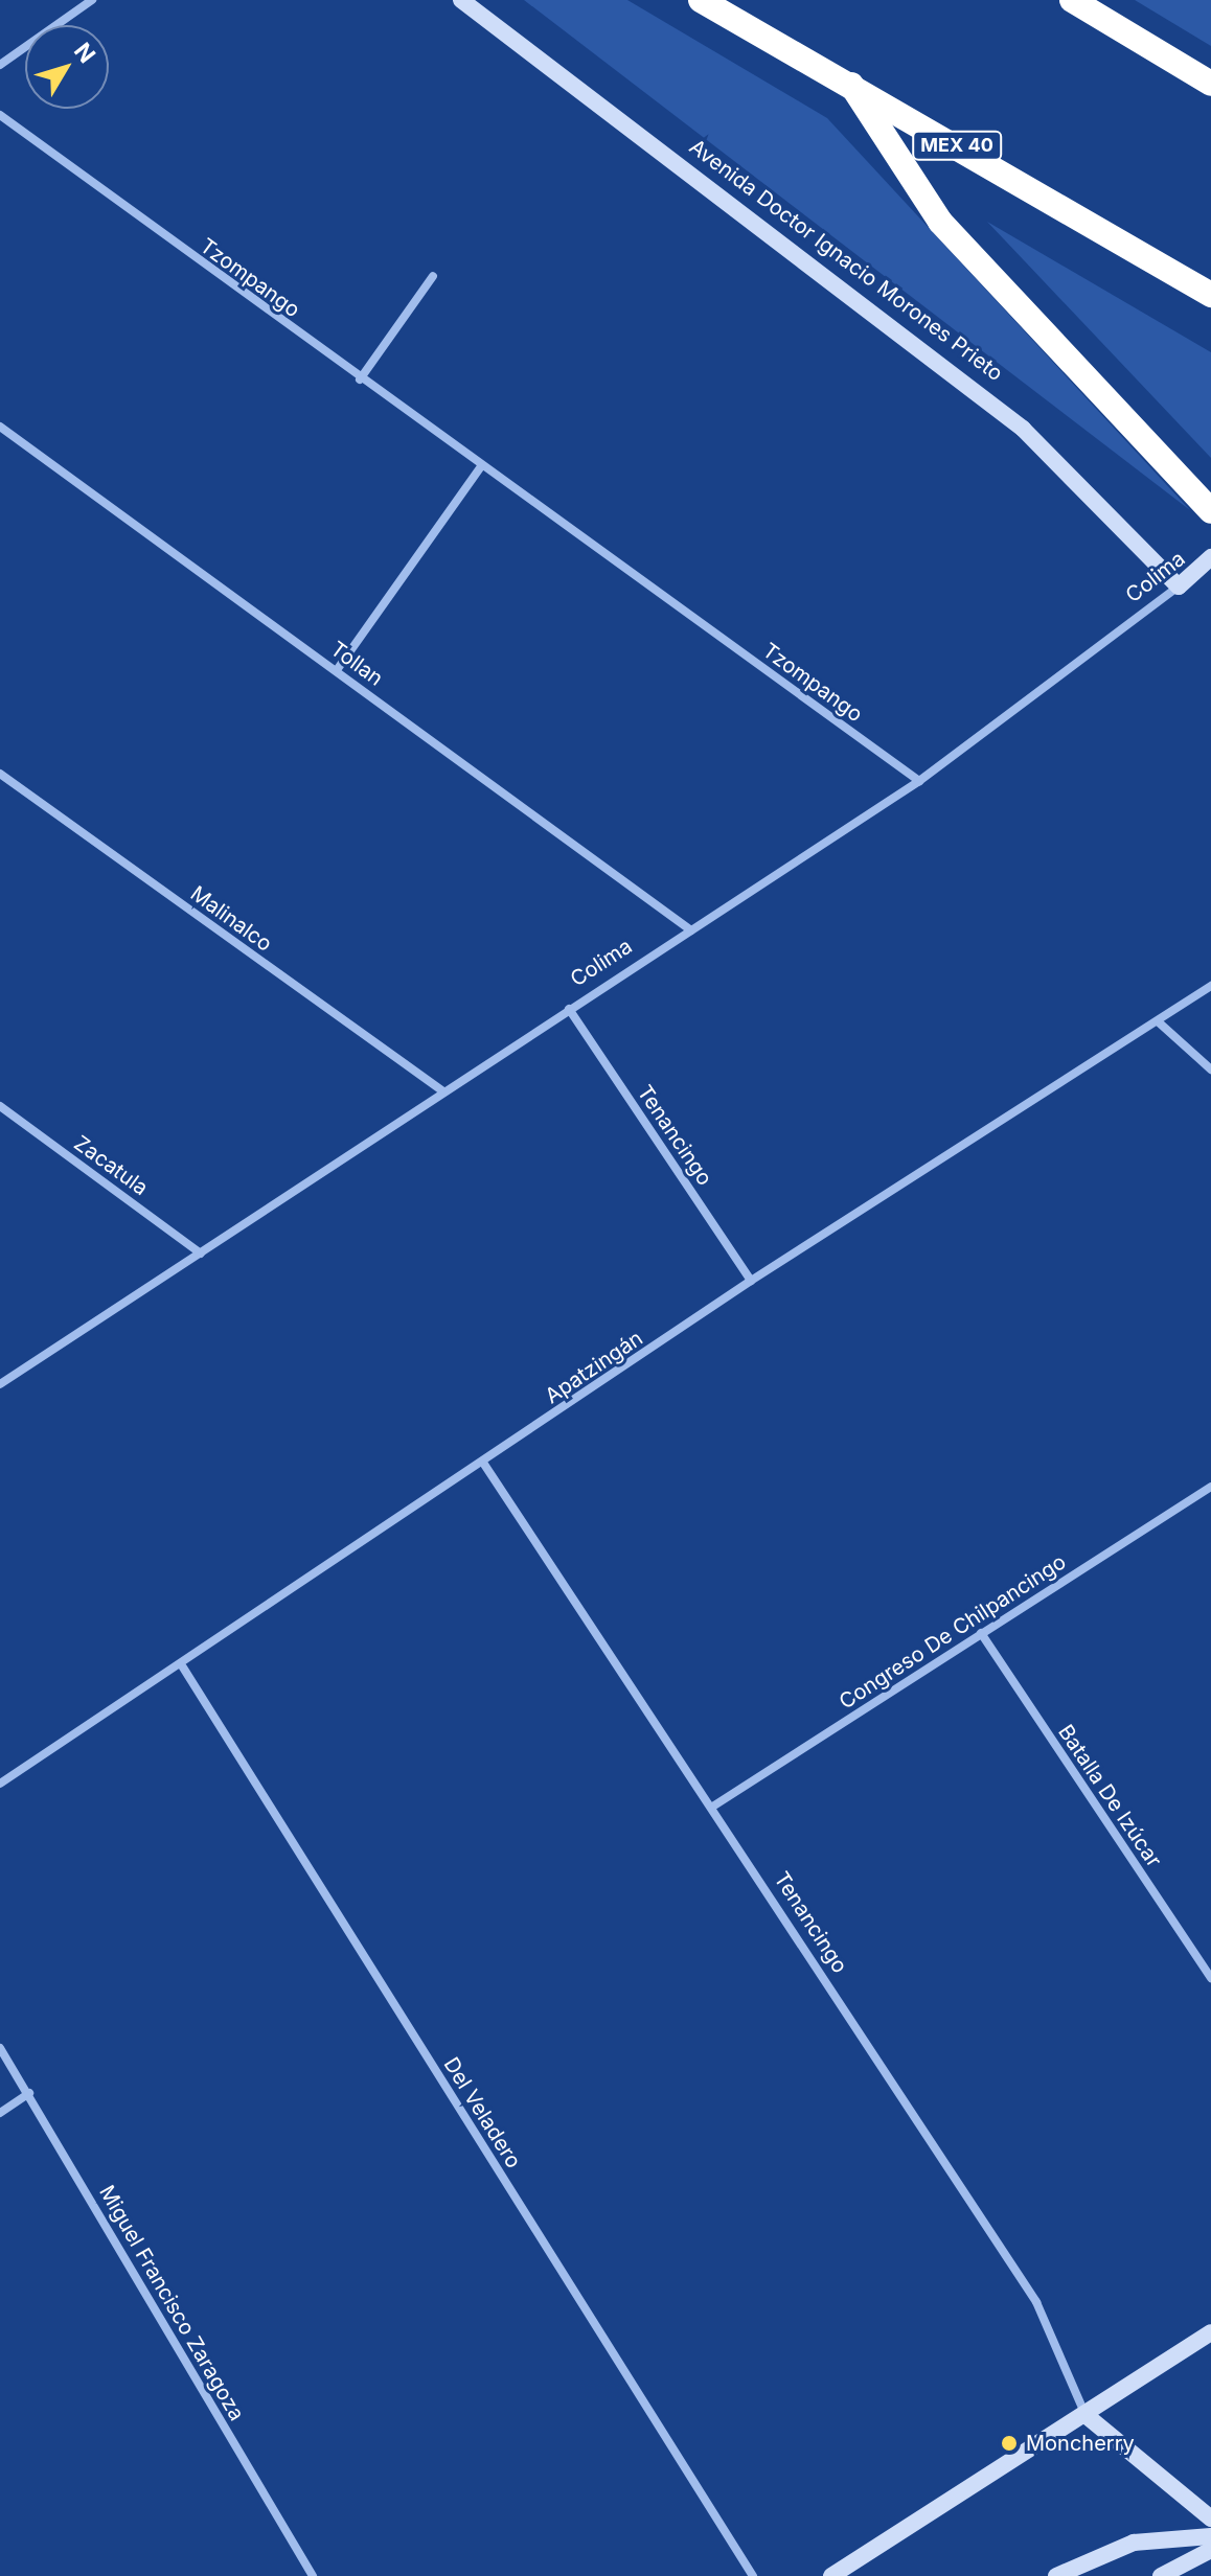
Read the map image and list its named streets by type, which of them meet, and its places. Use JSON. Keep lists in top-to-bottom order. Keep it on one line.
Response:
{"streets":{"highway":["MEX 40"],"street":["Avenida Doctor Ignacio Morones Prieto","Tzompango","Colima","Tollan","Malinalco","Tenancingo","Zacatula","Apatzingán","Congreso De Chilpancingo","Batalla De Izúcar","Del Veladero","Miguel Francisco Zaragoza"]},"crossings":[["Avenida Doctor Ignacio Morones Prieto","Colima"],["Tzompango","Colima"],["Colima","Tollan"],["Colima","Malinalco"],["Colima","Tenancingo"],["Colima","Zacatula"],["Tenancingo","Apatzingán"],["Tenancingo","Congreso De Chilpancingo"],["Apatzingán","Del Veladero"],["Congreso De Chilpancingo","Batalla De Izúcar"]],"places":["Moncherry"],"north":"top right"}
